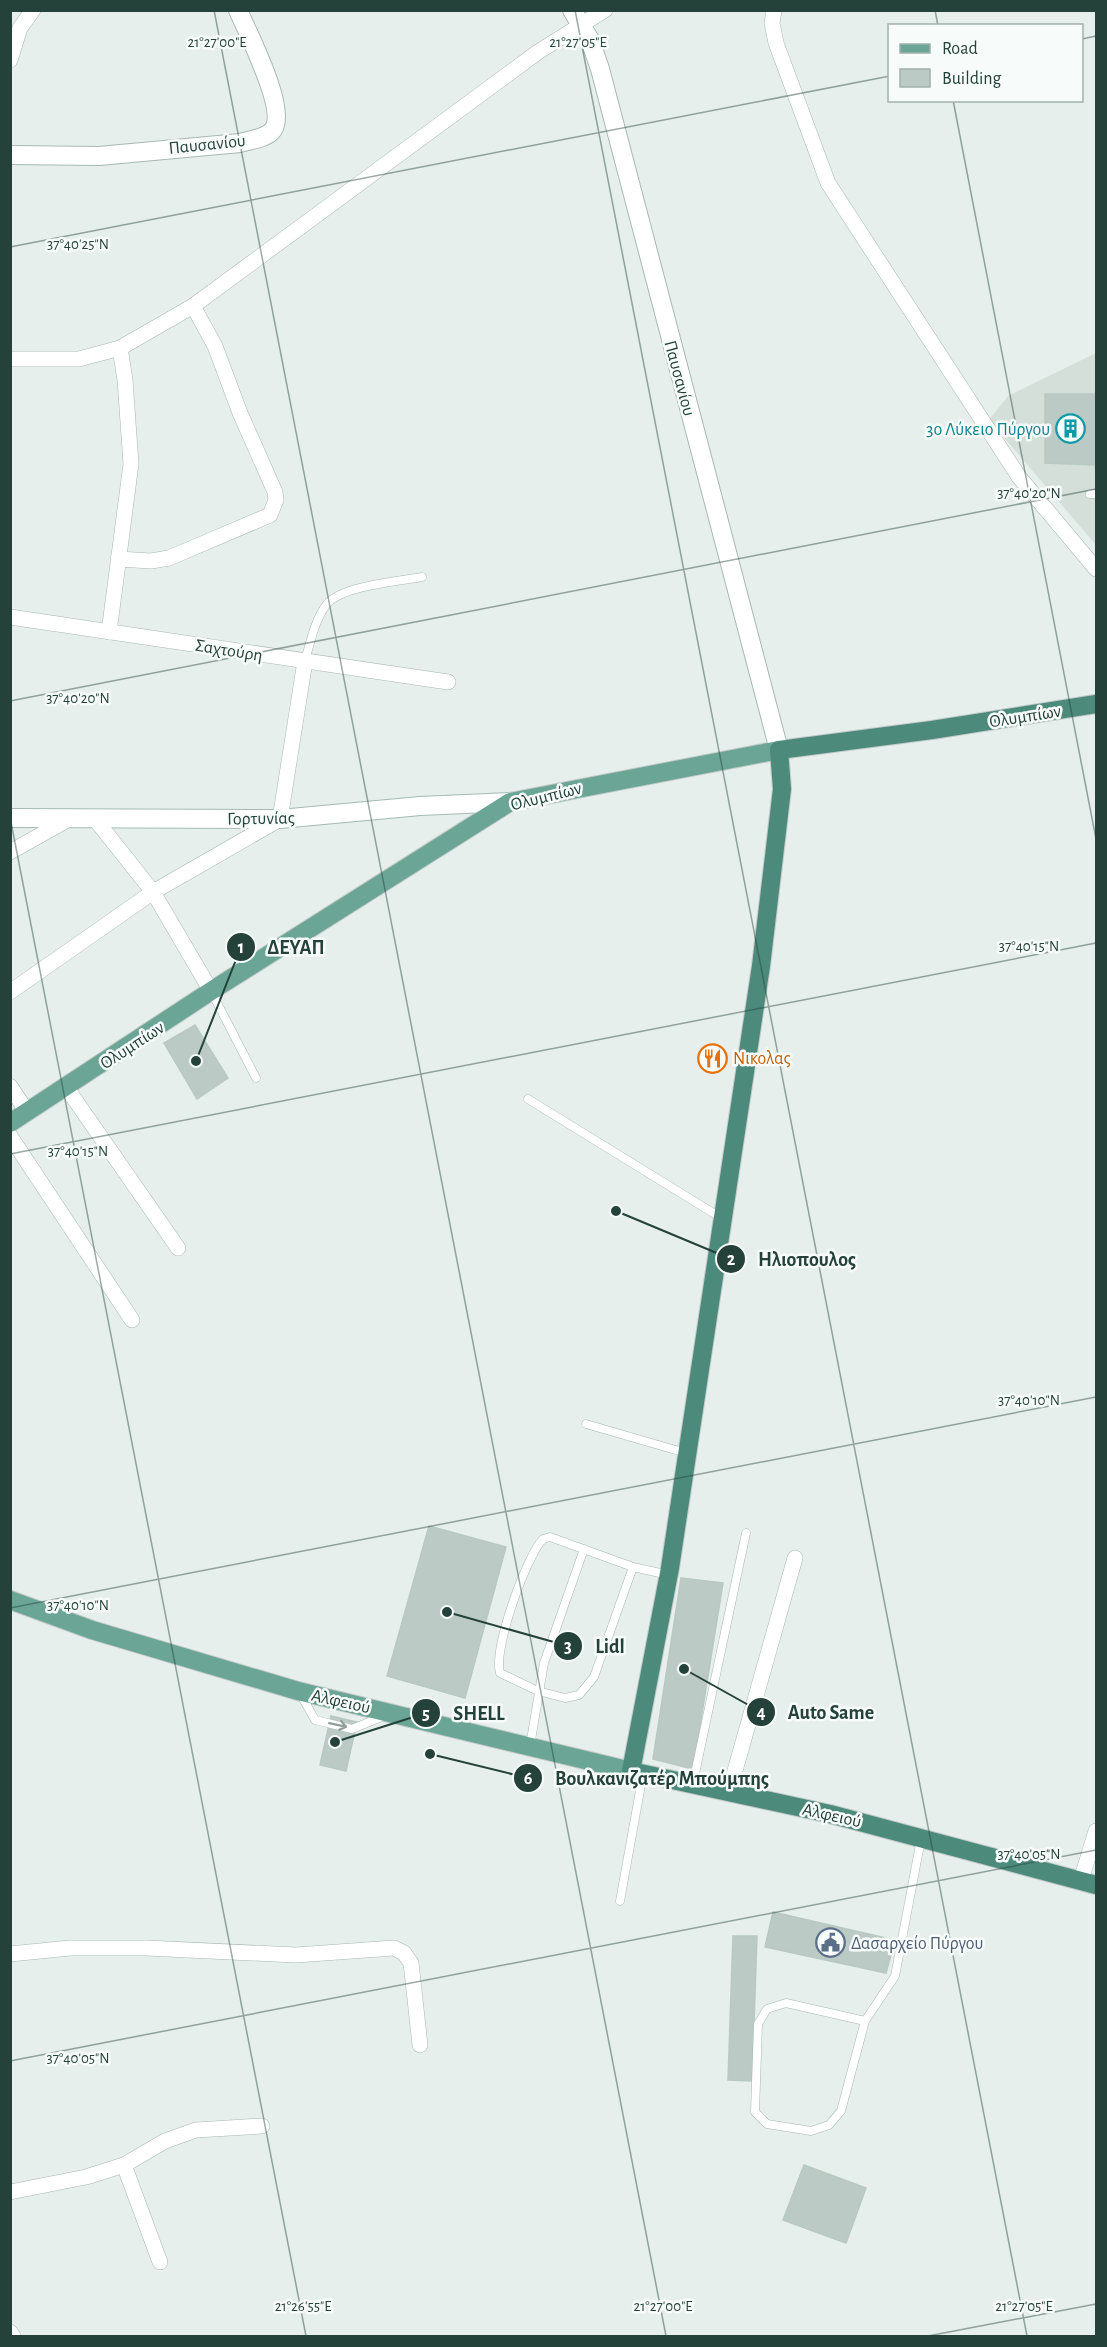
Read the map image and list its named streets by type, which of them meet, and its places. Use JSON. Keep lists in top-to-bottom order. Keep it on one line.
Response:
{"streets":{"highway":["Ολυμπίων","Αλφειού"],"street":["Παυσανίου","Σαχτούρη","Γορτυνίας"]},"crossings":[["Παυσανίου","Ολυμπίων"],["Ολυμπίων","Γορτυνίας"]],"places":{"building":["3o Λύκειο Πύργου"],"restaurant":["Νικολας"],"other":["ΔΕΥΑΠ","Ηλιοπουλος","Lidl","Auto Same","SHELL","Βουλκανιζατέρ Μπούμπης"],"public building":["Δασαρχείο Πύργου"]},"legend":["Road","Building"],"coordinates":["21°27'00\"E","21°27'05\"E","37°40'25\"N","37°40'20\"N","37°40'15\"N","37°40'10\"N","37°40'05\"N","21°26'55\"E"]}
